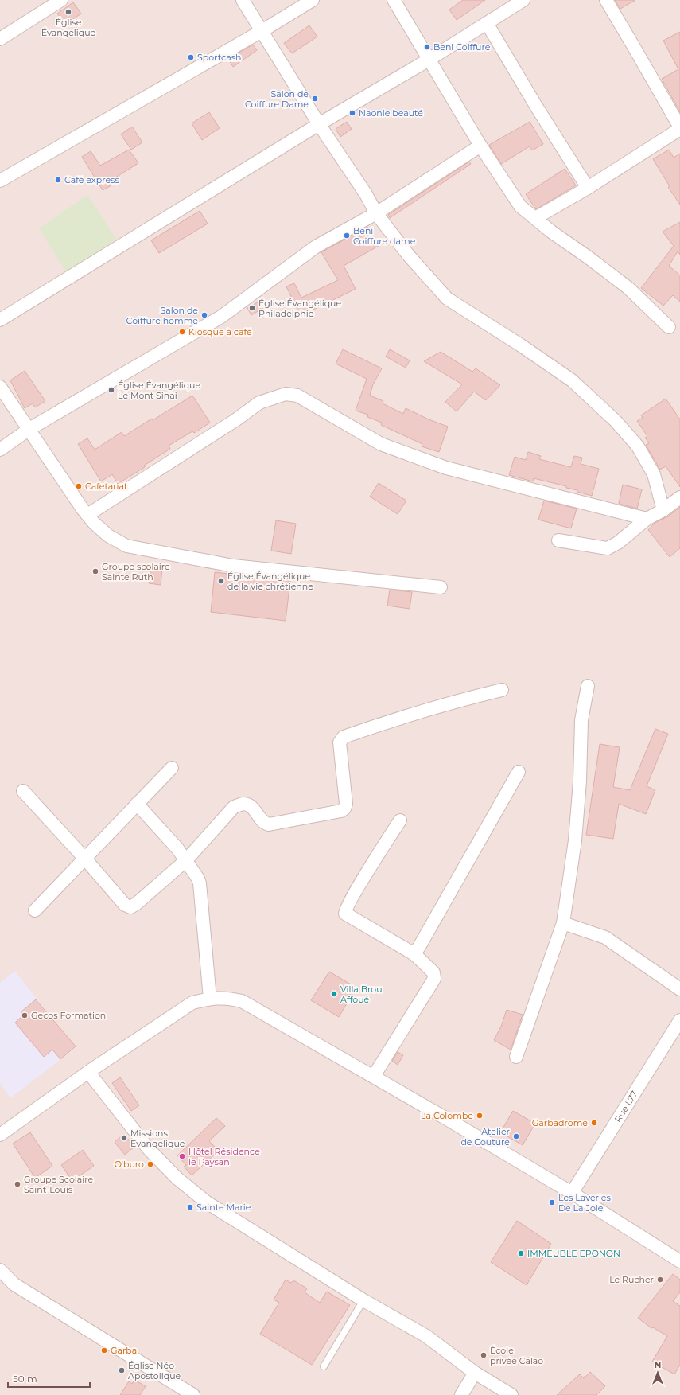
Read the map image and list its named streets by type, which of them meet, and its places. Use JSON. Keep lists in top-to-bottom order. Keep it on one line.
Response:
{"streets":{"street":["Rue L77"]},"places":["Église Évangelique","Beni Coiffure","Sportcash","Salon de Coiffure Dame","Naonie beauté","Café express","Beni Coiffure dame","Église Évangélique Philadelphie","Salon de Coiffure homme","Kiosque à café","Église Évangélique Le Mont Sinai","Cafetariat","Groupe scolaire Sainte Ruth","Église Évangélique de la vie chrétienne","Villa Brou Affoué","Gecos Formation","La Colombe","Garbadrome","Atelier de Couture","Missions Evangelique","Hôtel Résidence le Paysan","O'buro","Groupe Scolaire Saint-Louis","Les Laveries De La Joie","Sainte Marie","IMMEUBLE EPONON","Le Rucher","Garba","École privée Calao","Église Néo Apostolique"],"scale_bar":"50 m","north":"top"}
